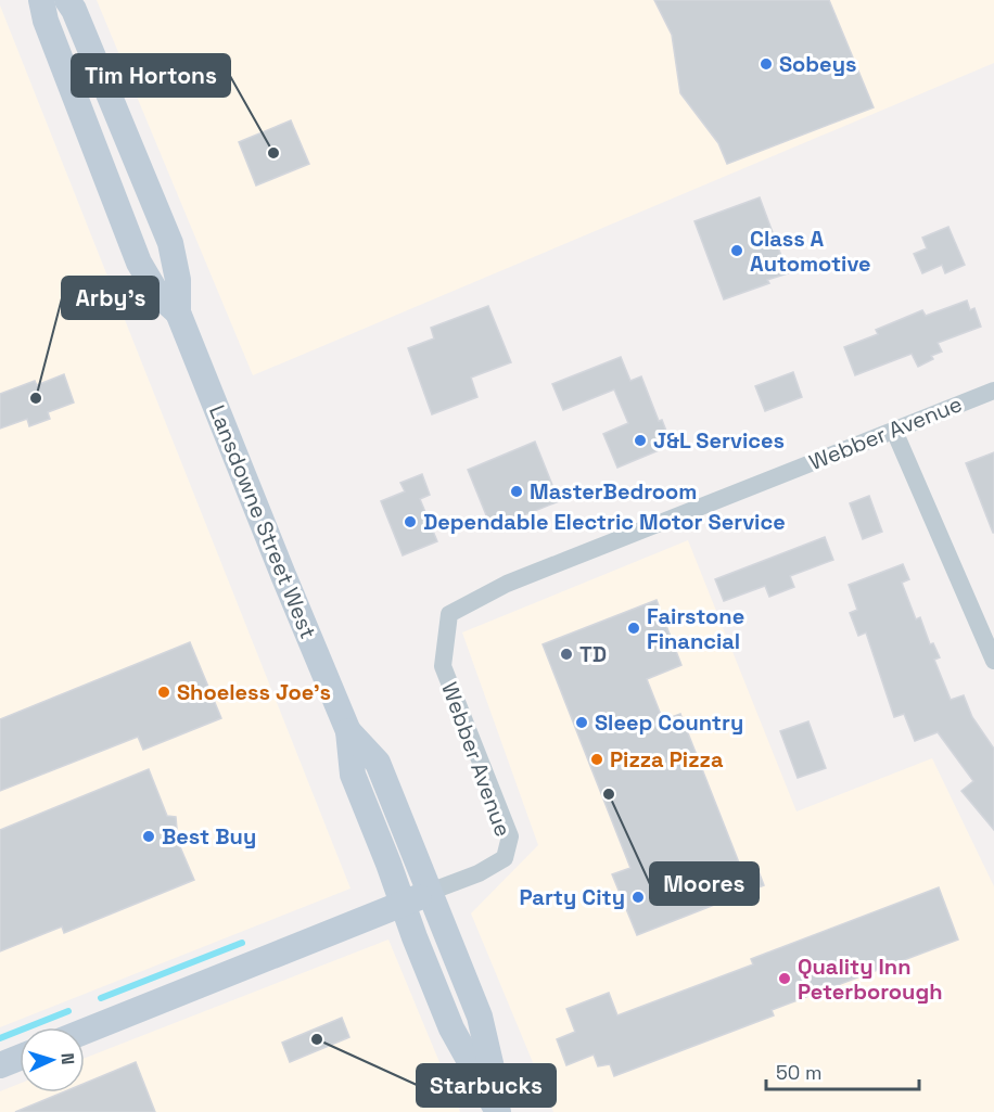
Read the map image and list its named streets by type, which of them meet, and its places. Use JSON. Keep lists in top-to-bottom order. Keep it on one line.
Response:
{"streets":{"main road":["Webber Avenue","Lansdowne Street West"]},"crossings":[["Webber Avenue","Lansdowne Street West"]],"places":["Sobeys","Tim Hortons","Class A Automotive","Arby's","J&L Services","MasterBedroom","Dependable Electric Motor Service","Fairstone Financial","TD","Shoeless Joe's","Sleep Country","Pizza Pizza","Moores","Best Buy","Party City","Quality Inn Peterborough","Starbucks"],"scale_bar":"50 m","north":"right"}
